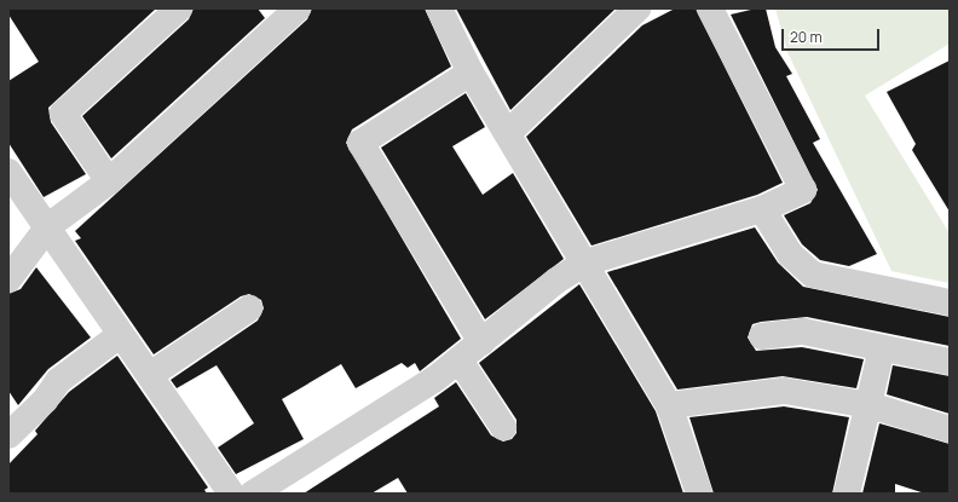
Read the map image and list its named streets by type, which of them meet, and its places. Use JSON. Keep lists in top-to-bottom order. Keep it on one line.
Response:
{"scale_bar":"20 m"}
